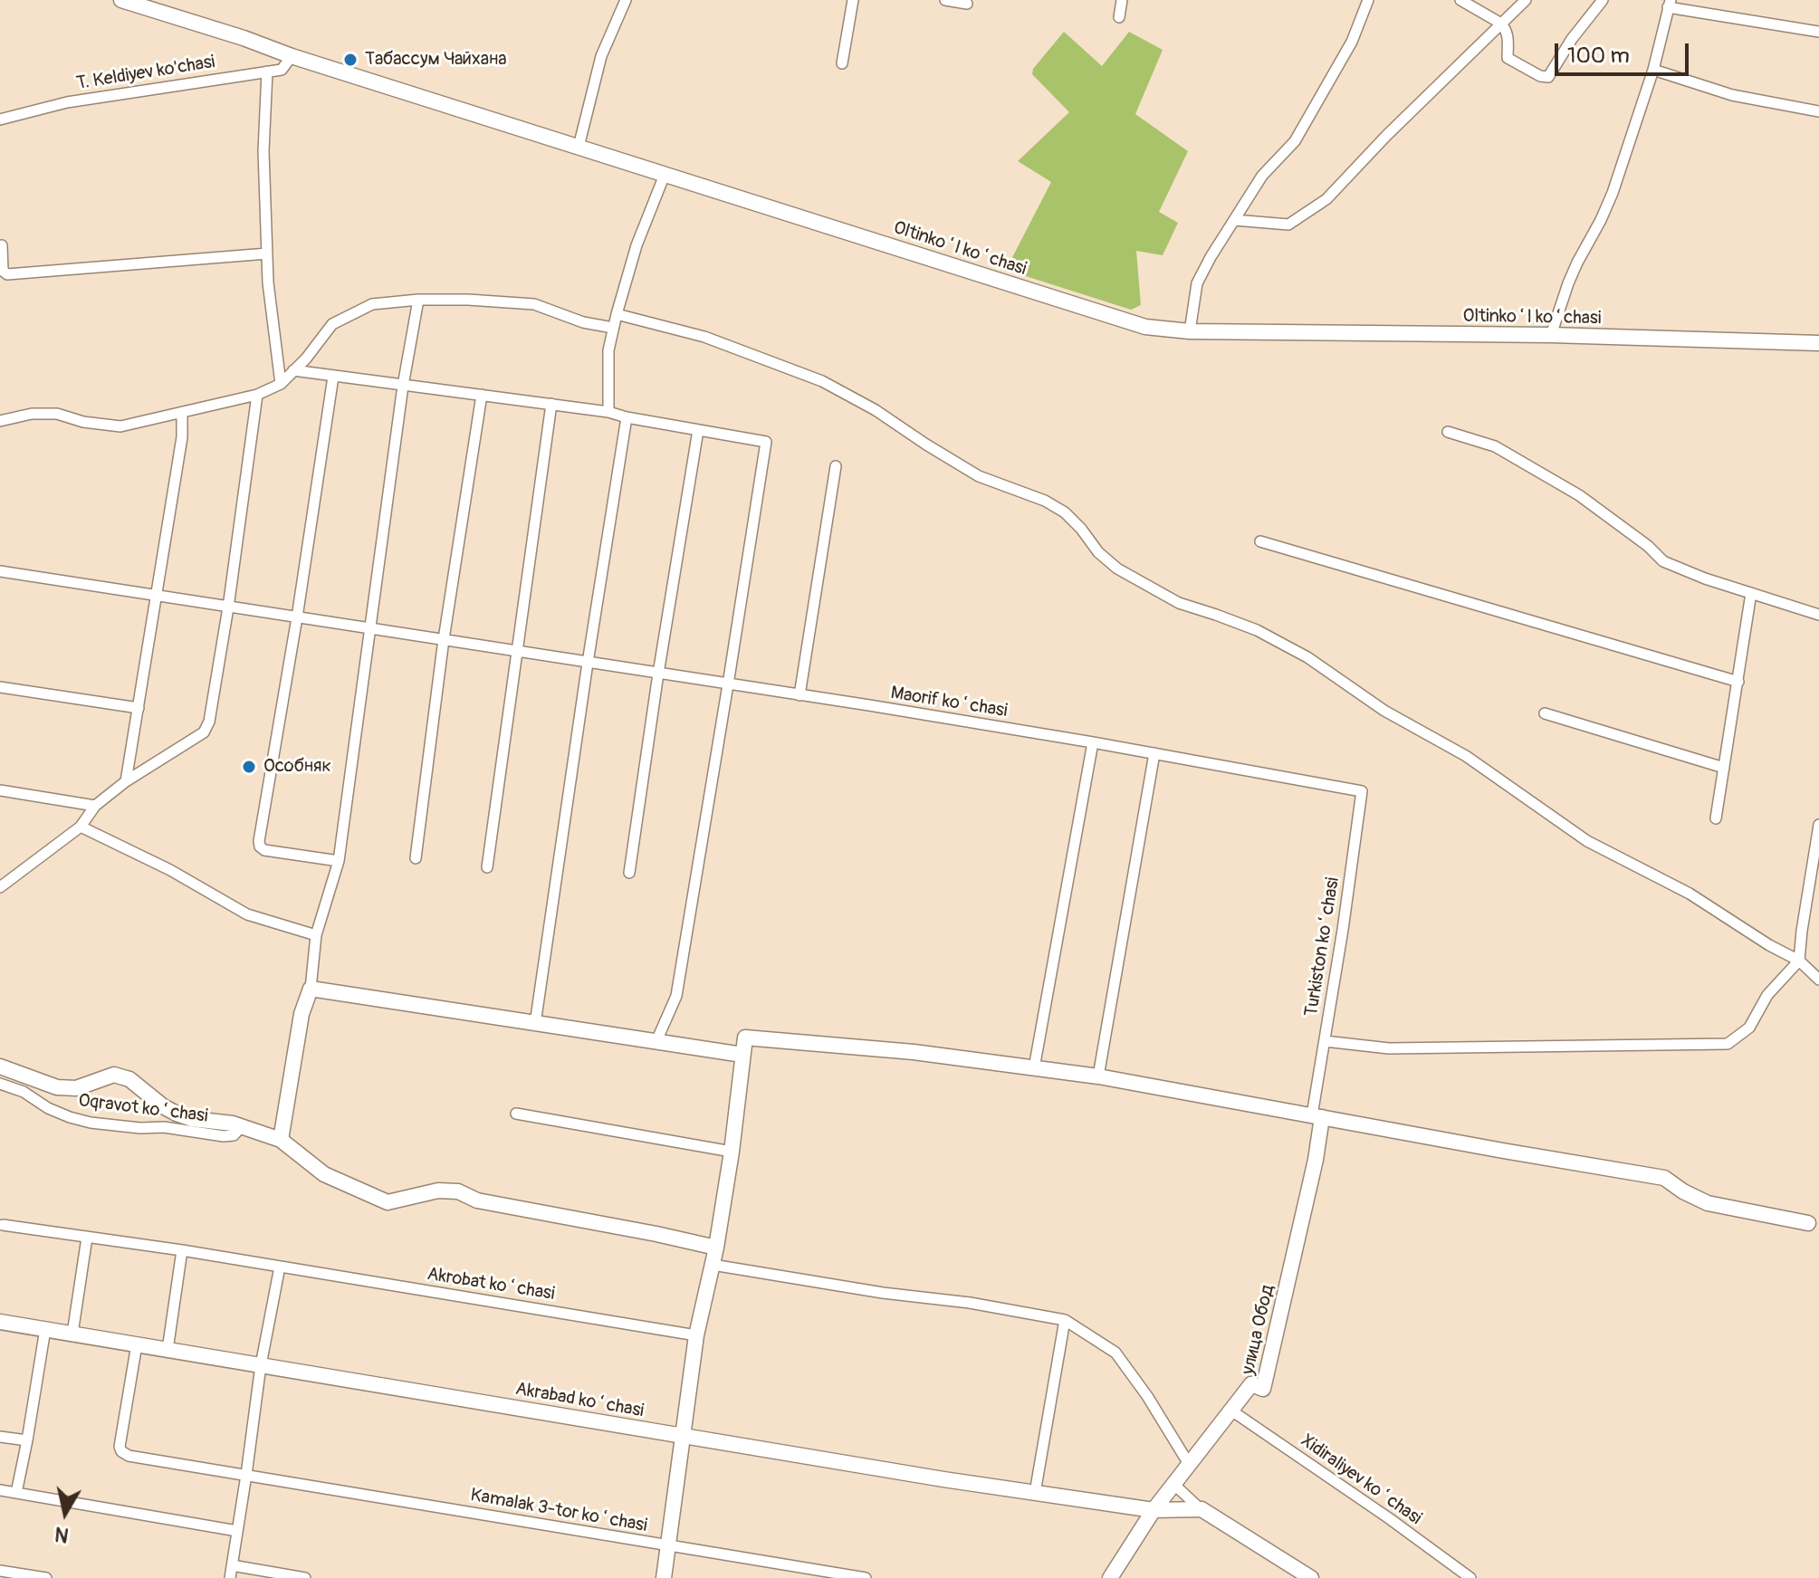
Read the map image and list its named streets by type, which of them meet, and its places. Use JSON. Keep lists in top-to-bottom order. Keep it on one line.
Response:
{"streets":{"street":["T. Keldiyev ko'chasi","Oltinkoʻl koʻchasi","Maorif koʻchasi","Turkiston koʻchasi","Oqravot koʻchasi","Akrobat koʻchasi","улица Обод","Akrabad koʻchasi","Xidiraliyev koʻchasi","Kamalak 3-tor koʻchasi"]},"crossings":[["T. Keldiyev ko'chasi","Oltinkoʻl koʻchasi"],["Maorif koʻchasi","Turkiston koʻchasi"],["улица Обод","Akrabad koʻchasi"],["улица Обод","Xidiraliyev koʻchasi"],["Akrabad koʻchasi","Kamalak 3-tor koʻchasi"]],"places":["Табассум Чайхана","Особняк"],"scale_bar":"100 m","north":"bottom"}
